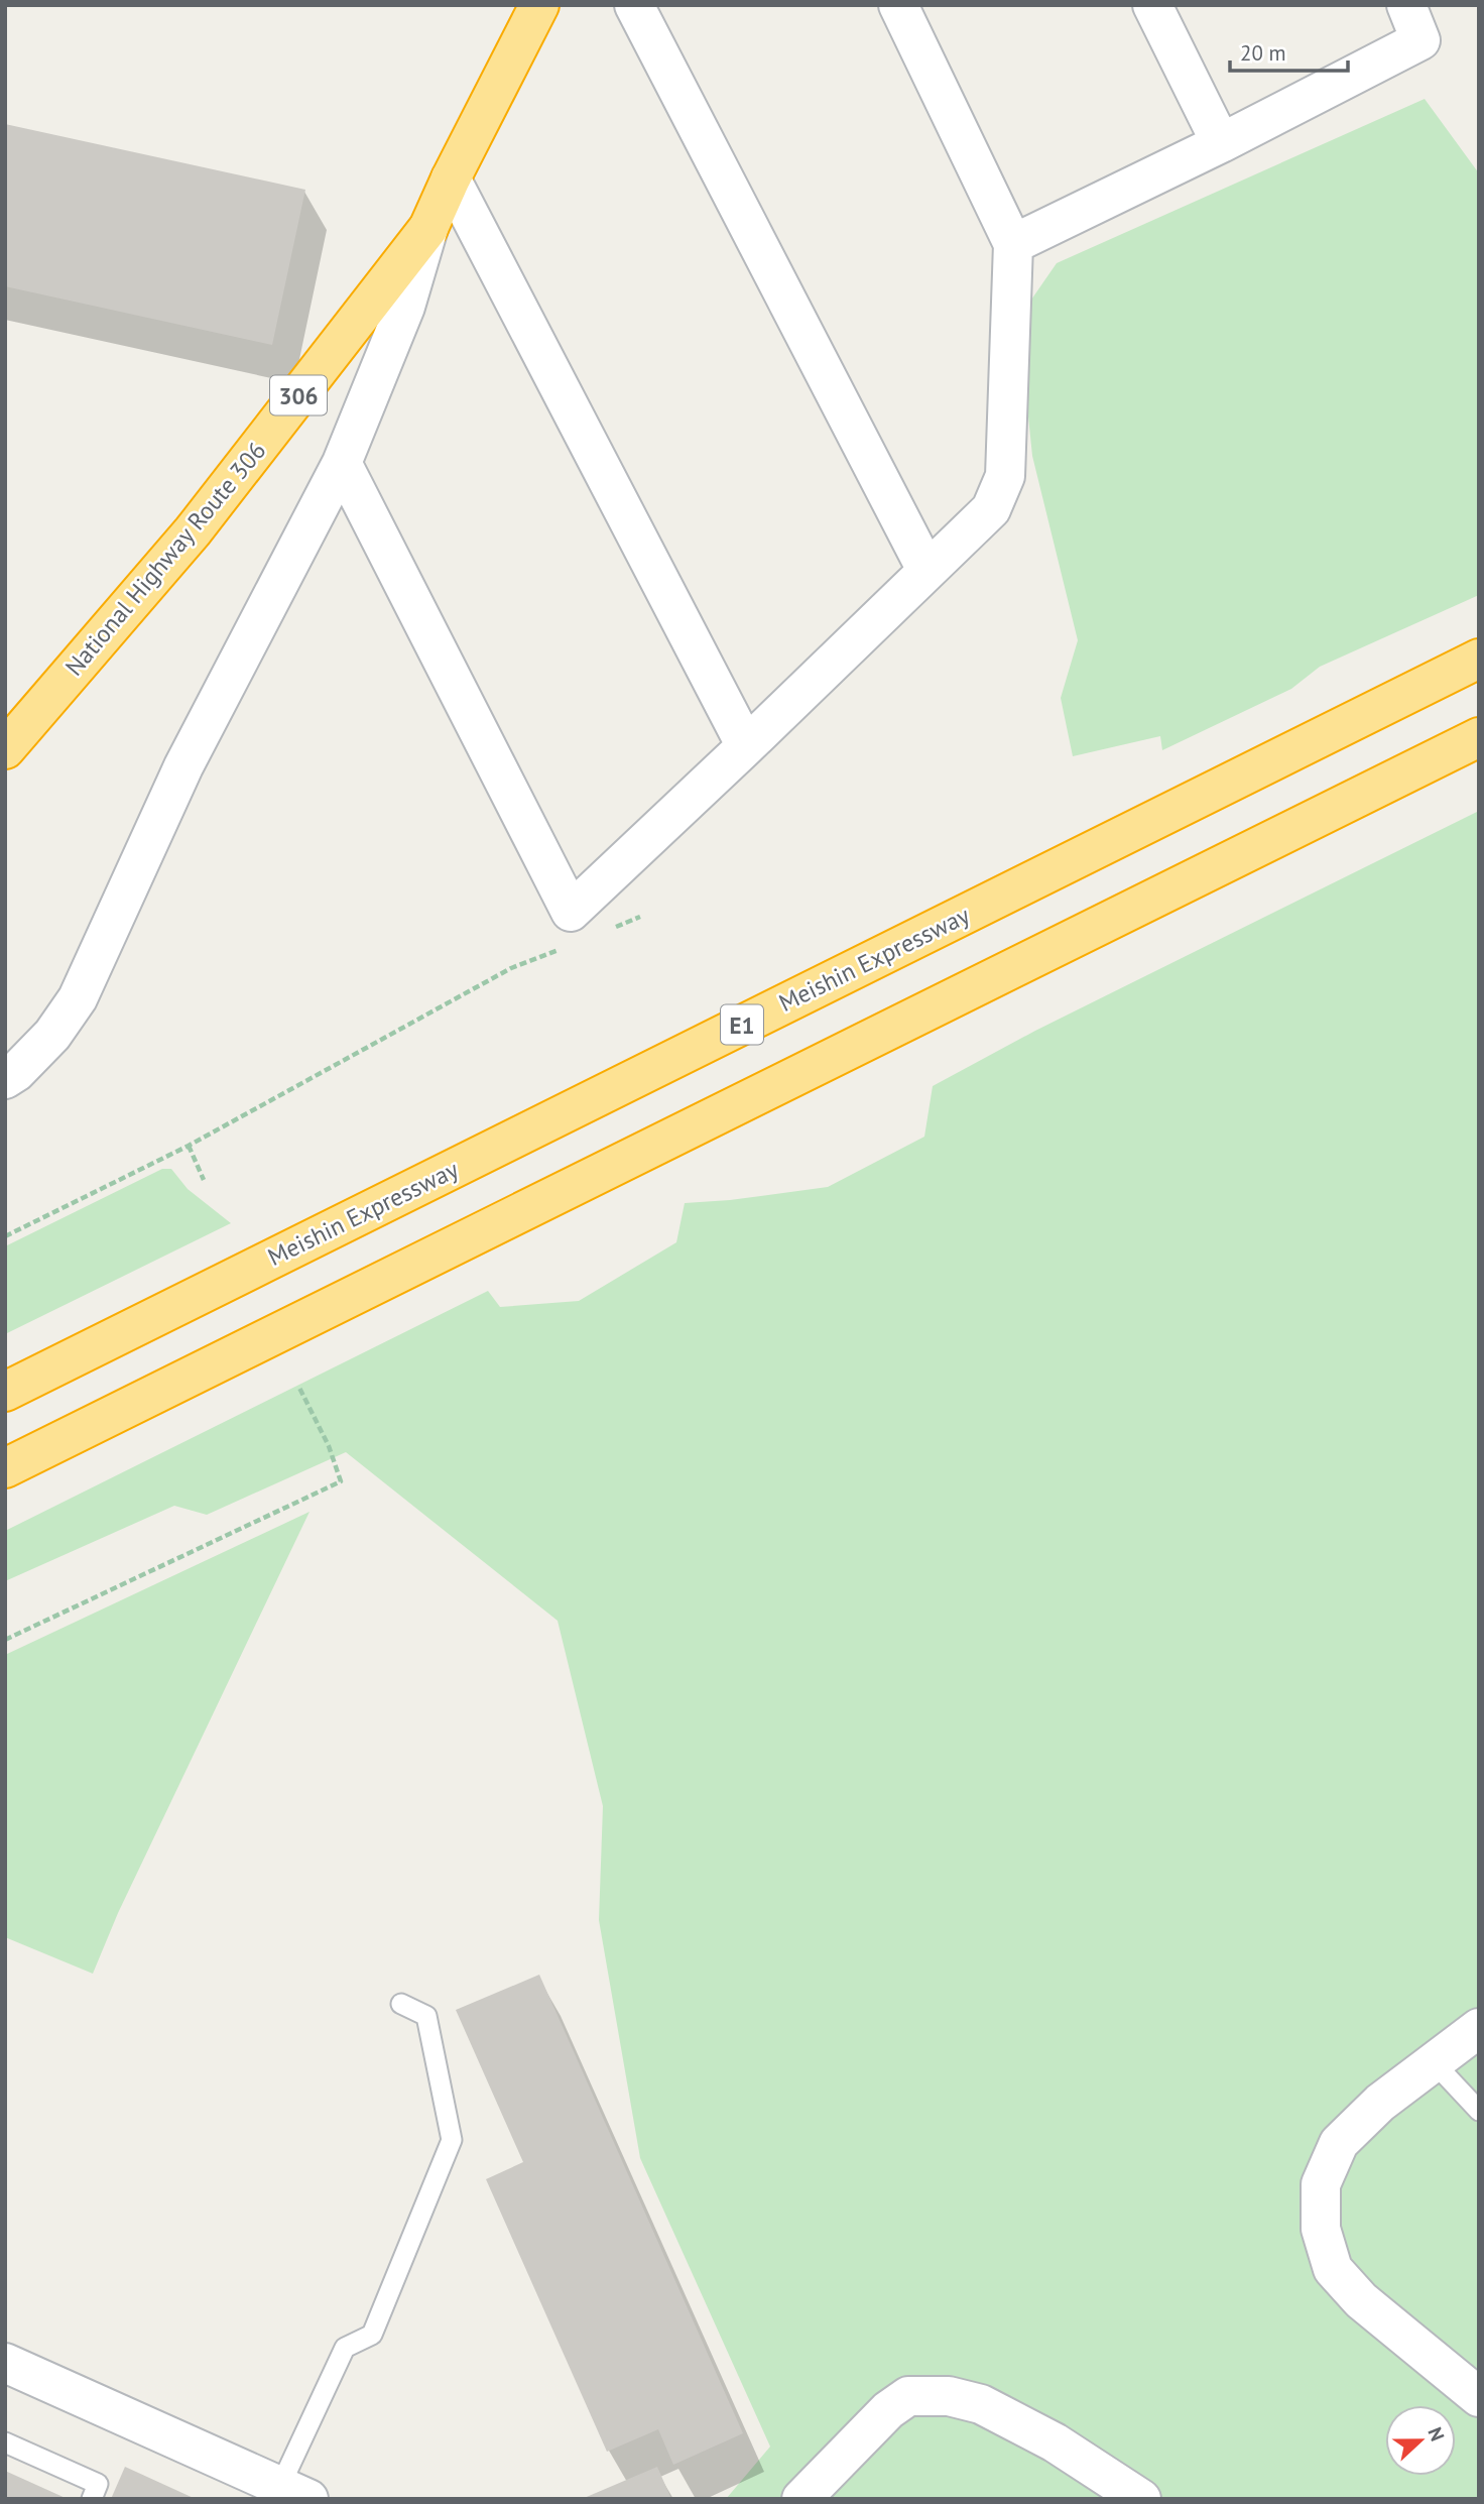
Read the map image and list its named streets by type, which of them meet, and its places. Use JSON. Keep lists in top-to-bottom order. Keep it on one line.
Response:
{"streets":{"highway":["306","National Highway Route 306","Meishin Expressway","E1"]},"scale_bar":"20 m","north":"right"}
